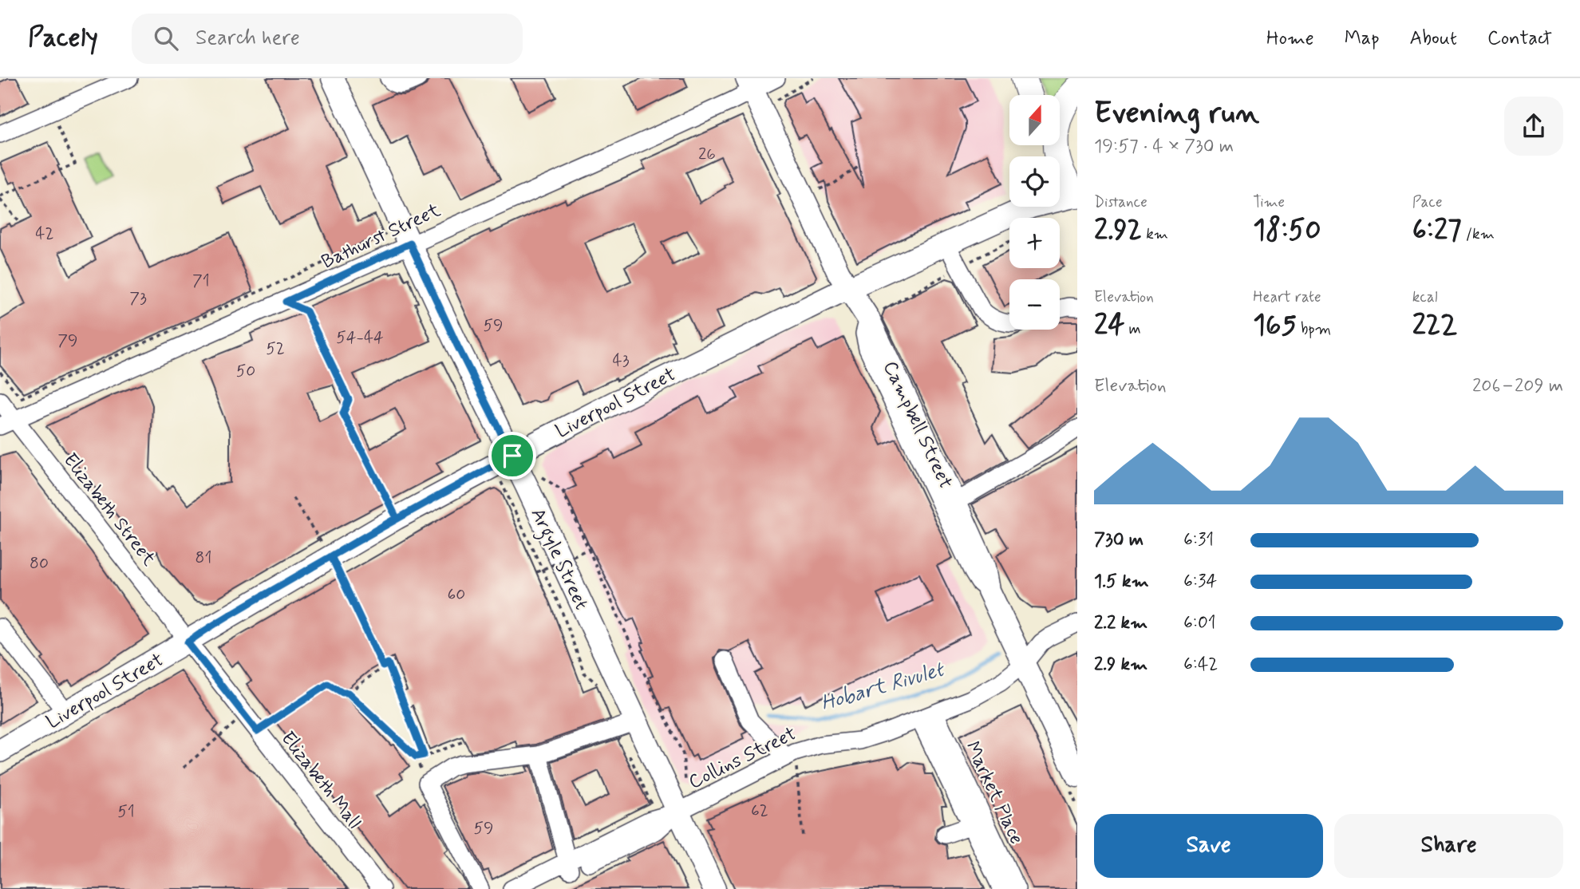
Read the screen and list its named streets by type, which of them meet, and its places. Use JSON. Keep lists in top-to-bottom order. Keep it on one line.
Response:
{"streets":{"main road":["Liverpool Street","Campbell Street","Argyle Street"],"street":["Bathurst Street","Elizabeth Street","Collins Street","Elizabeth Mall","Market Place"]},"crossings":[["Bathurst Street","Campbell Street"],["Bathurst Street","Elizabeth Street"],["Bathurst Street","Argyle Street"],["Liverpool Street","Campbell Street"],["Liverpool Street","Elizabeth Street"],["Liverpool Street","Argyle Street"],["Liverpool Street","Elizabeth Mall"],["Campbell Street","Collins Street"],["Elizabeth Street","Elizabeth Mall"],["Argyle Street","Collins Street"],["Collins Street","Market Place"]],"water":["Hobart Rivulet"],"house_numbers":["26","42","71","73","59","54-44","79","52","43","50","81","80","60","62","51","59"],"north":"top","page":{"header":"Pacely","search":"Search here","nav":["Home","Map","About","Contact"],"heading":["Evening run","19:57 · 4 × 730 m"],"map_buttons":["+","−"],"stats":[["Distance","2.92 km"],["Time","18:50"],["Pace","6:27 /km"],["Elevation","24 m"],["Heart rate","165 bpm"],["kcal","222"]],"chart":["Elevation","206–209 m"],"list":[{"name":"730 m","note":"6:31"},{"name":"1.5 km","note":"6:34"},{"name":"2.2 km","note":"6:01"},{"name":"2.9 km","note":"6:42"}],"buttons":["Save","Share"]}}
